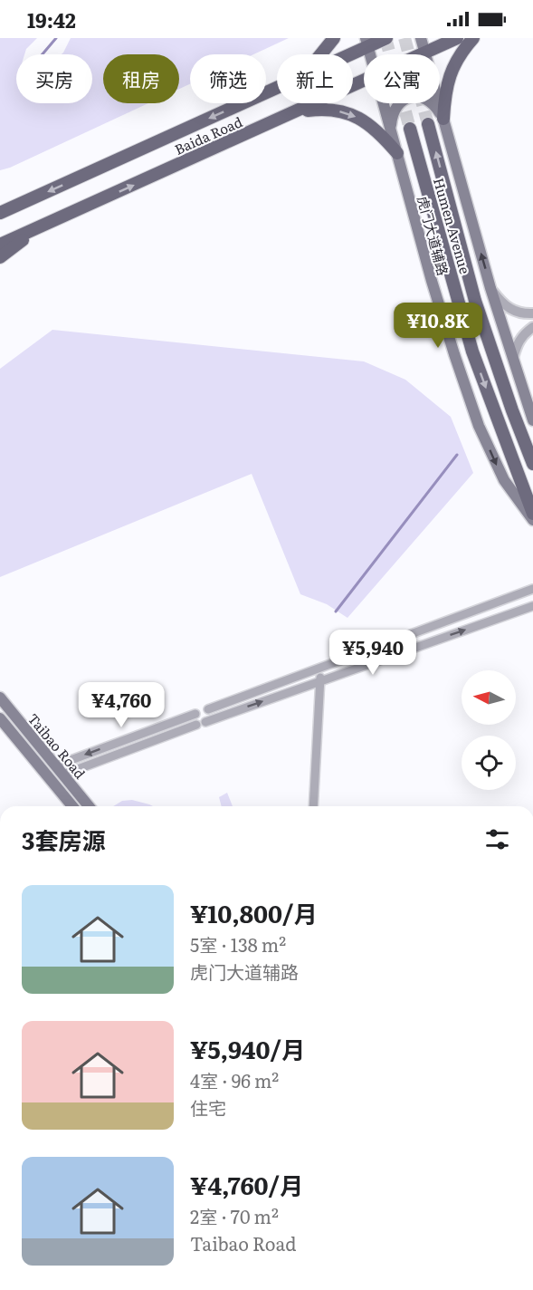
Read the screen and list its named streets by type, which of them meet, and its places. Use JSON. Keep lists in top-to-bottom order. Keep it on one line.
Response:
{"streets":{"main road":["Baida Road","Humen Avenue","虎门大道辅路","Taibao Road"]},"north":"left","page":{"status":"19:42","chip":["买房","租房","筛选","新上","公寓"],"price":["¥10.8K","¥5,940","¥4,760"],"heading":"3套房源","list":[{"name":"¥10,800/月","note":"5室 · 138 m² · 虎门大道辅路"},{"name":"¥5,940/月","note":"4室 · 96 m² · 住宅"},{"name":"¥4,760/月","note":"2室 · 70 m² · Taibao Road"}]}}
